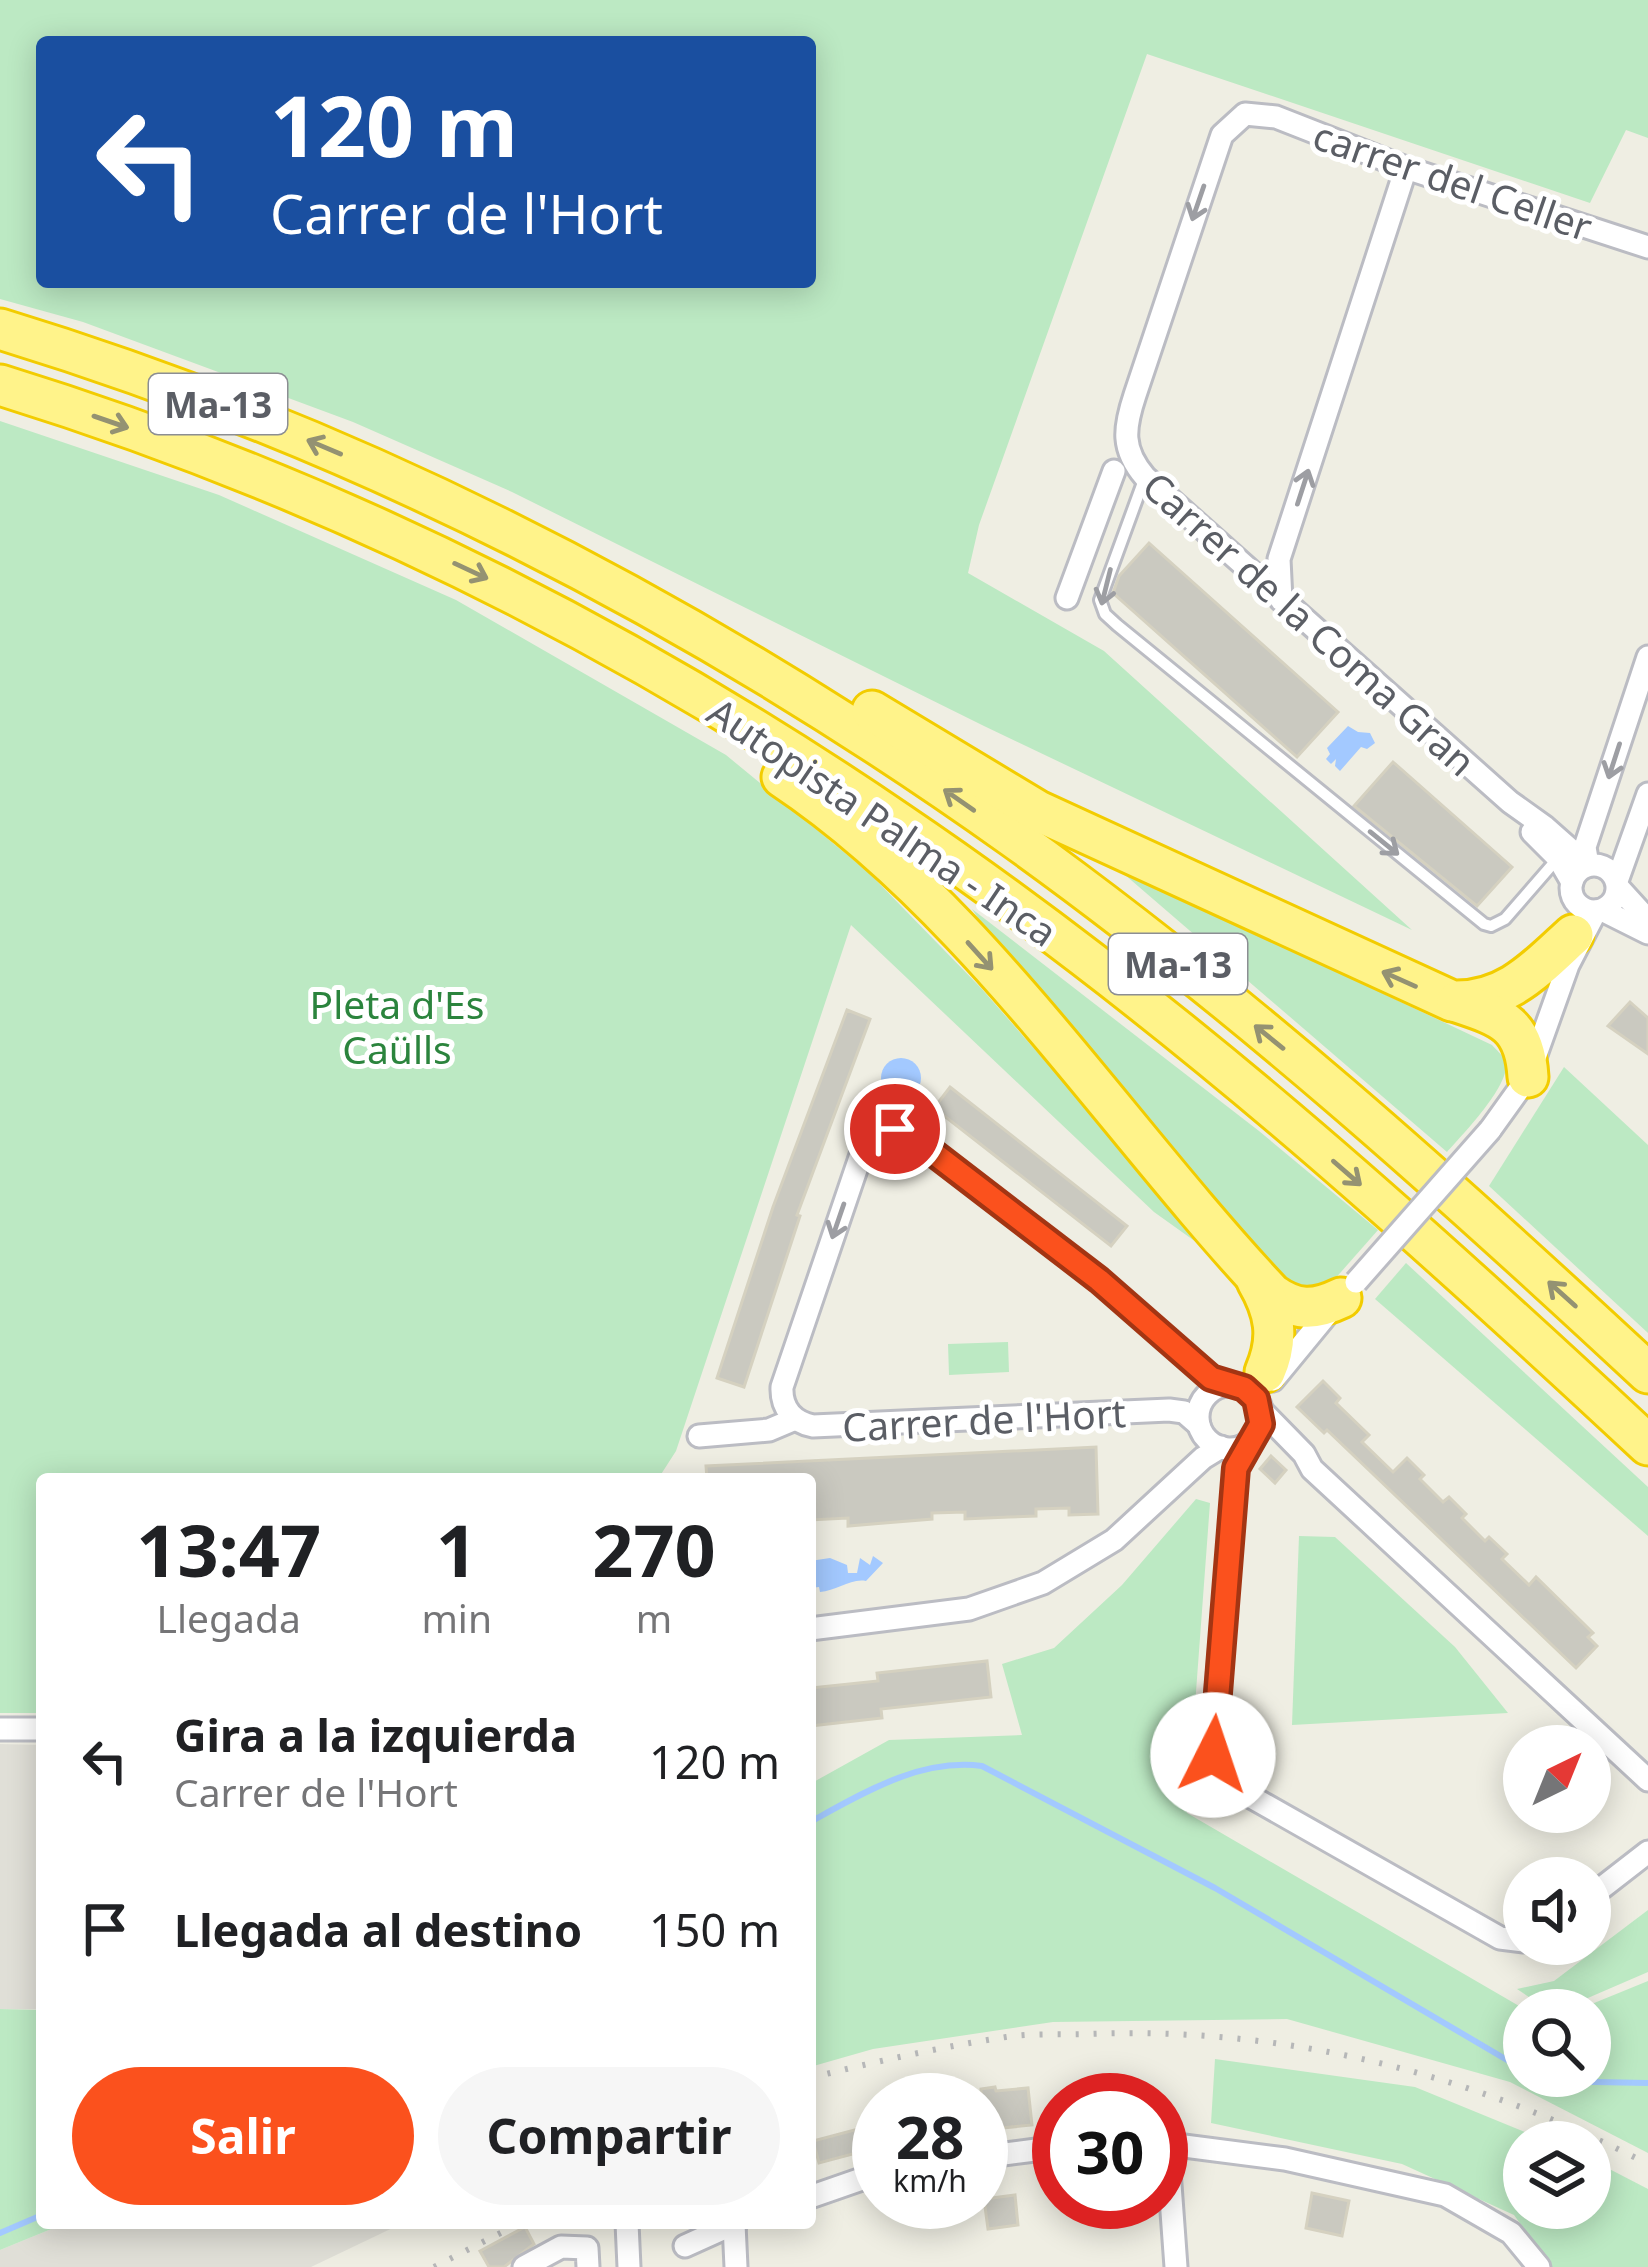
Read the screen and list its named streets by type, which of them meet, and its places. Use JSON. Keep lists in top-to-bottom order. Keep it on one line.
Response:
{"streets":{"highway":["Ma-13","Autopista Palma - Inca"],"street":["carrer del Celler","Carrer de la Coma Gran","Carrer de l'Hort"]},"crossings":[["carrer del Celler","Carrer de la Coma Gran"]],"parks":["Pleta d'Es Caülls"],"north":"top right","page":{"turn":["120 m","Carrer de l'Hort"],"eta":["13:47","Llegada","1","min","270","m"],"list":[{"name":"Gira a la izquierda","note":"Carrer de l'Hort","value":"120 m"},{"name":"Llegada al destino","value":"150 m"}],"buttons":["Salir","Compartir"],"speed":"28 km/h","limit":"30"}}
